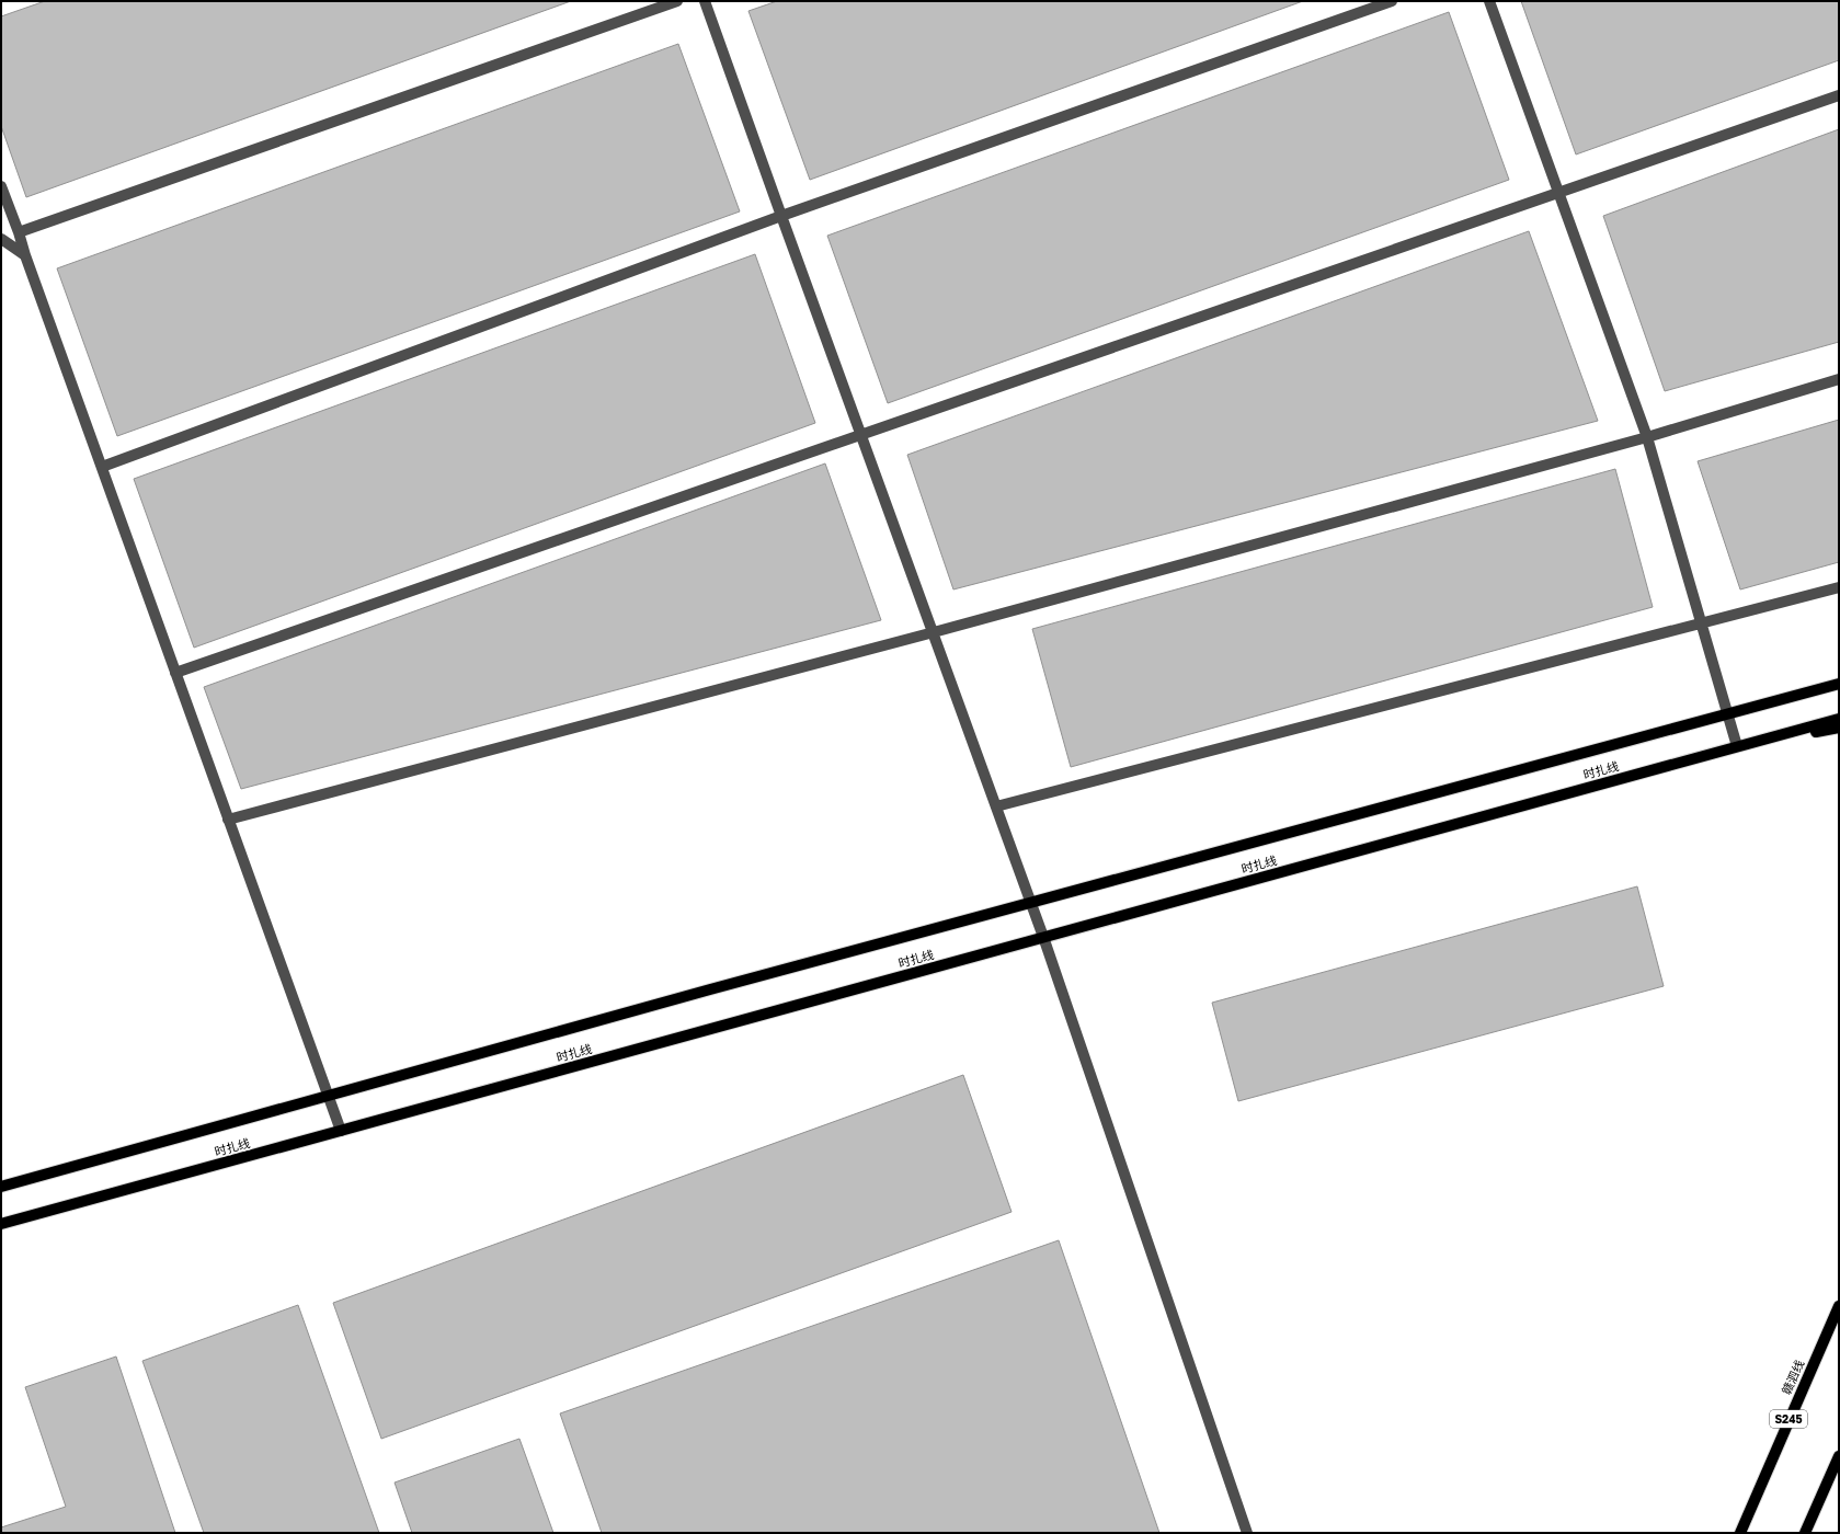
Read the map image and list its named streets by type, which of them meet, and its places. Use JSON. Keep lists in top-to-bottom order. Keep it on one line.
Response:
{"streets":{"main road":["时扎线","赣泗线","S245"]}}
